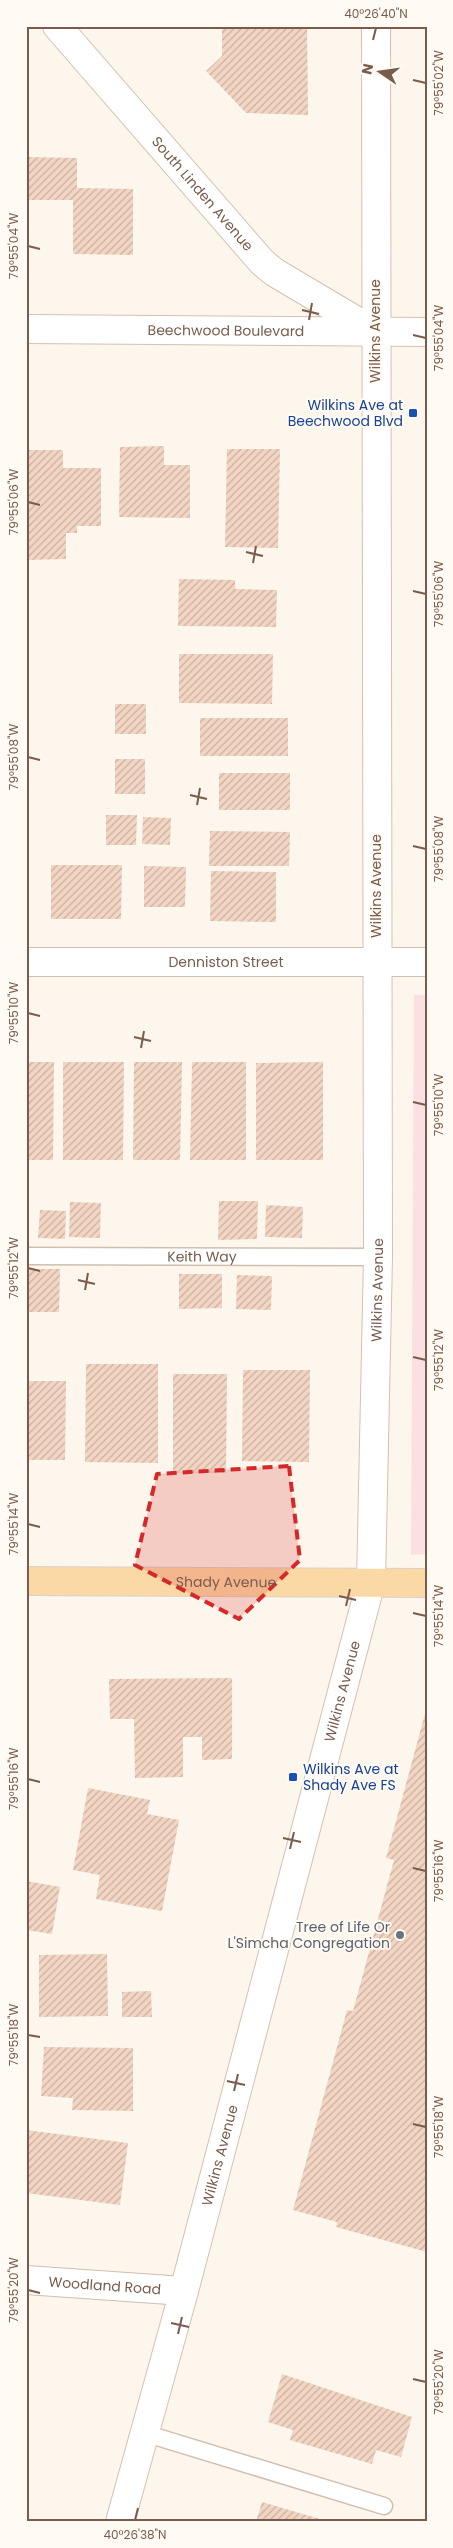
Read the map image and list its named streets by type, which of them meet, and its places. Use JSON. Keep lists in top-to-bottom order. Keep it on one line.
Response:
{"streets":{"main road":["South Linden Avenue","Beechwood Boulevard","Wilkins Avenue","Denniston Street","Shady Avenue","Woodland Road"],"lane":["Keith Way"]},"crossings":[["South Linden Avenue","Beechwood Boulevard"],["South Linden Avenue","Wilkins Avenue"],["Beechwood Boulevard","Wilkins Avenue"],["Wilkins Avenue","Denniston Street"],["Wilkins Avenue","Keith Way"],["Wilkins Avenue","Shady Avenue"],["Wilkins Avenue","Woodland Road"]],"places":{"transit":["Wilkins Ave at Beechwood Blvd","Wilkins Ave at Shady Ave FS"],"other":["Tree of Life Or L'Simcha Congregation"]},"north":"left","coordinates":["40°26'40\"N","79°55'02\"W","79°55'04\"W","79°55'06\"W","79°55'08\"W","79°55'10\"W","79°55'12\"W","79°55'14\"W","79°55'16\"W","79°55'18\"W","79°55'20\"W","40°26'38\"N"]}
